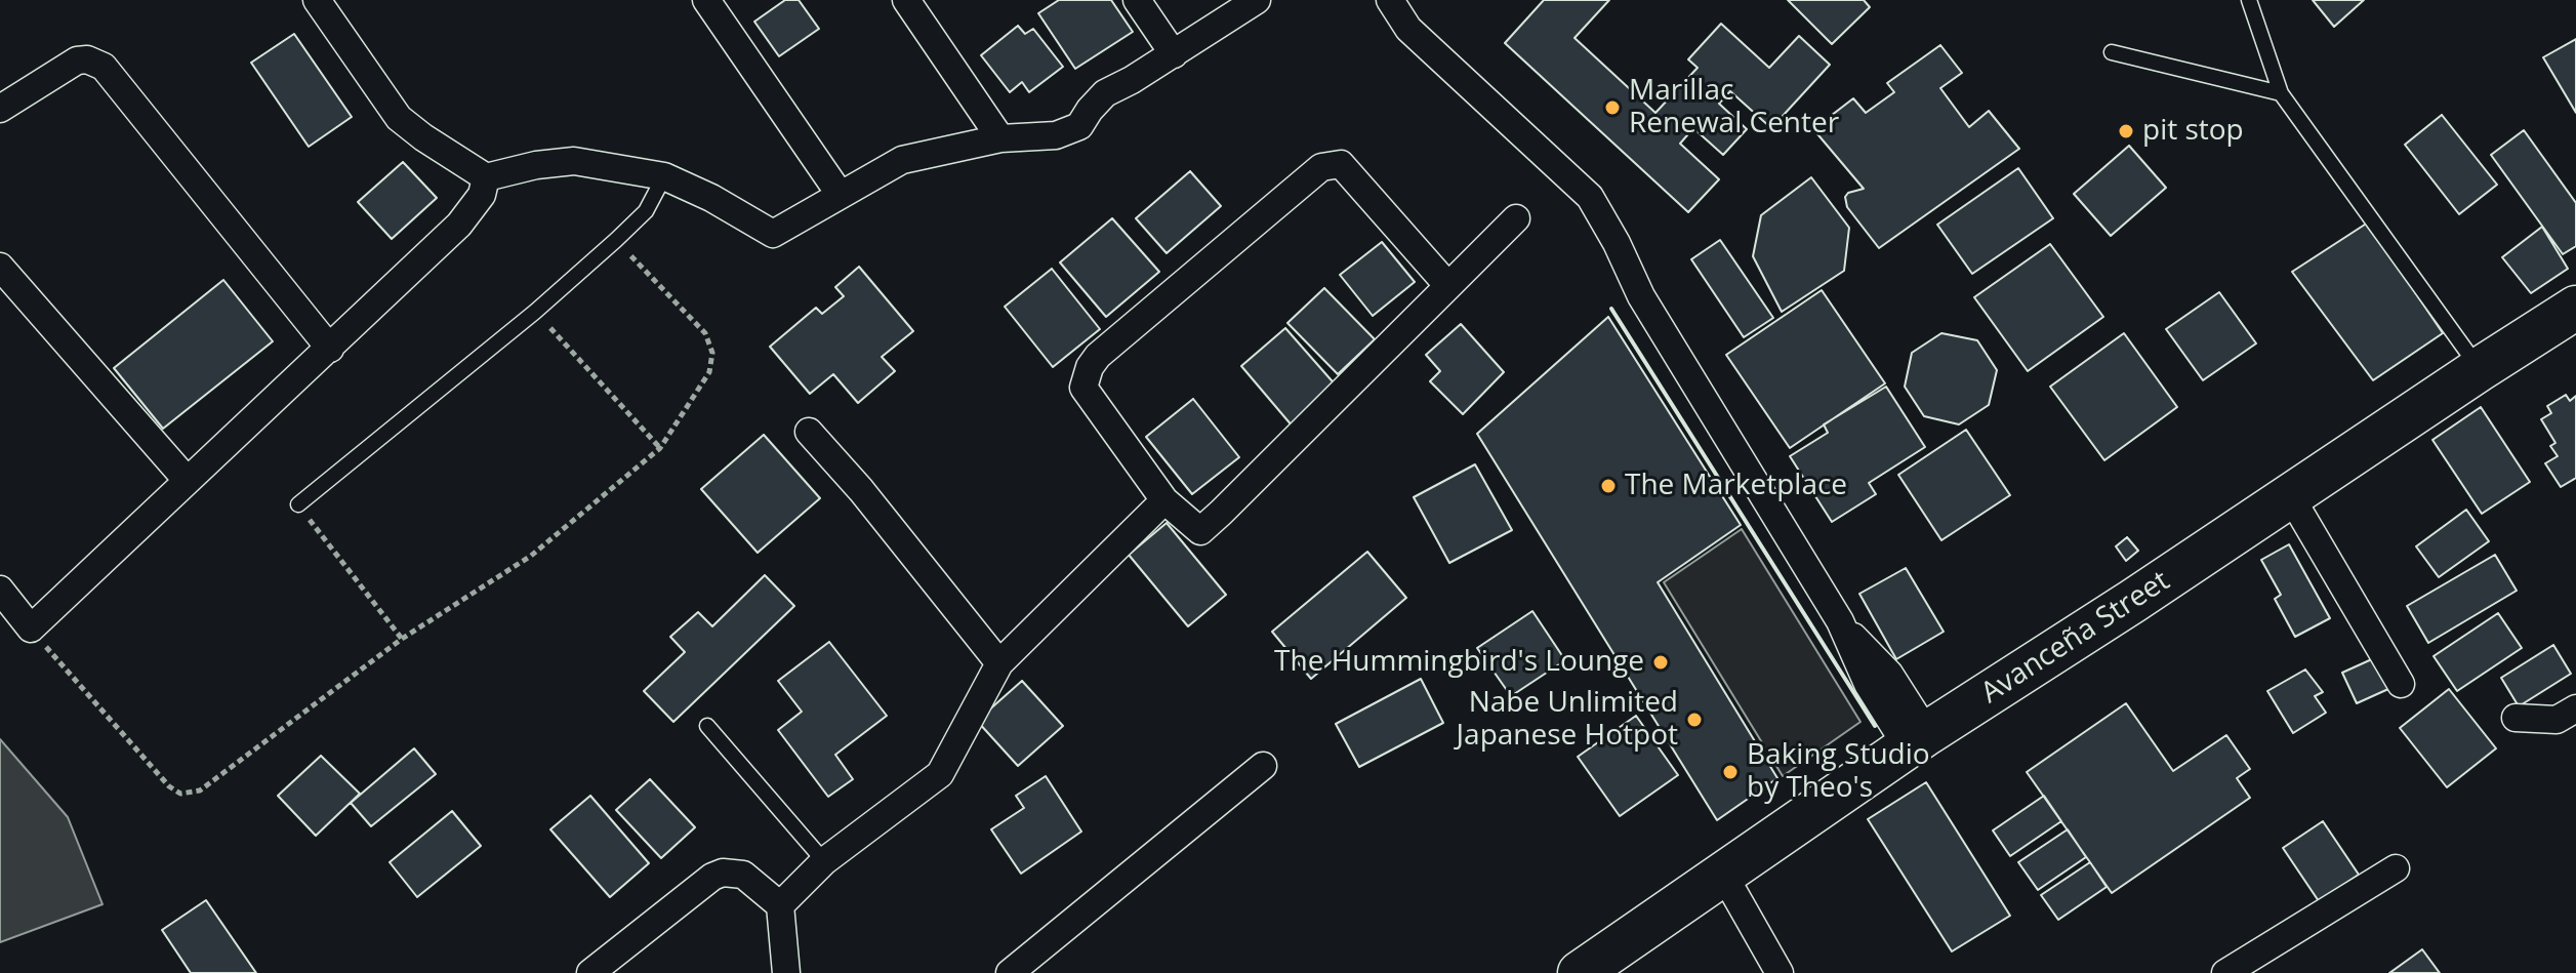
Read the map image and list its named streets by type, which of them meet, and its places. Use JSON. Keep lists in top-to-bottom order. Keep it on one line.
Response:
{"streets":{"main road":["Avanceña Street"]},"places":["Marillac Renewal Center","pit stop","The Marketplace","The Hummingbird's Lounge","Nabe Unlimited Japanese Hotpot","Baking Studio by Theo's"]}
